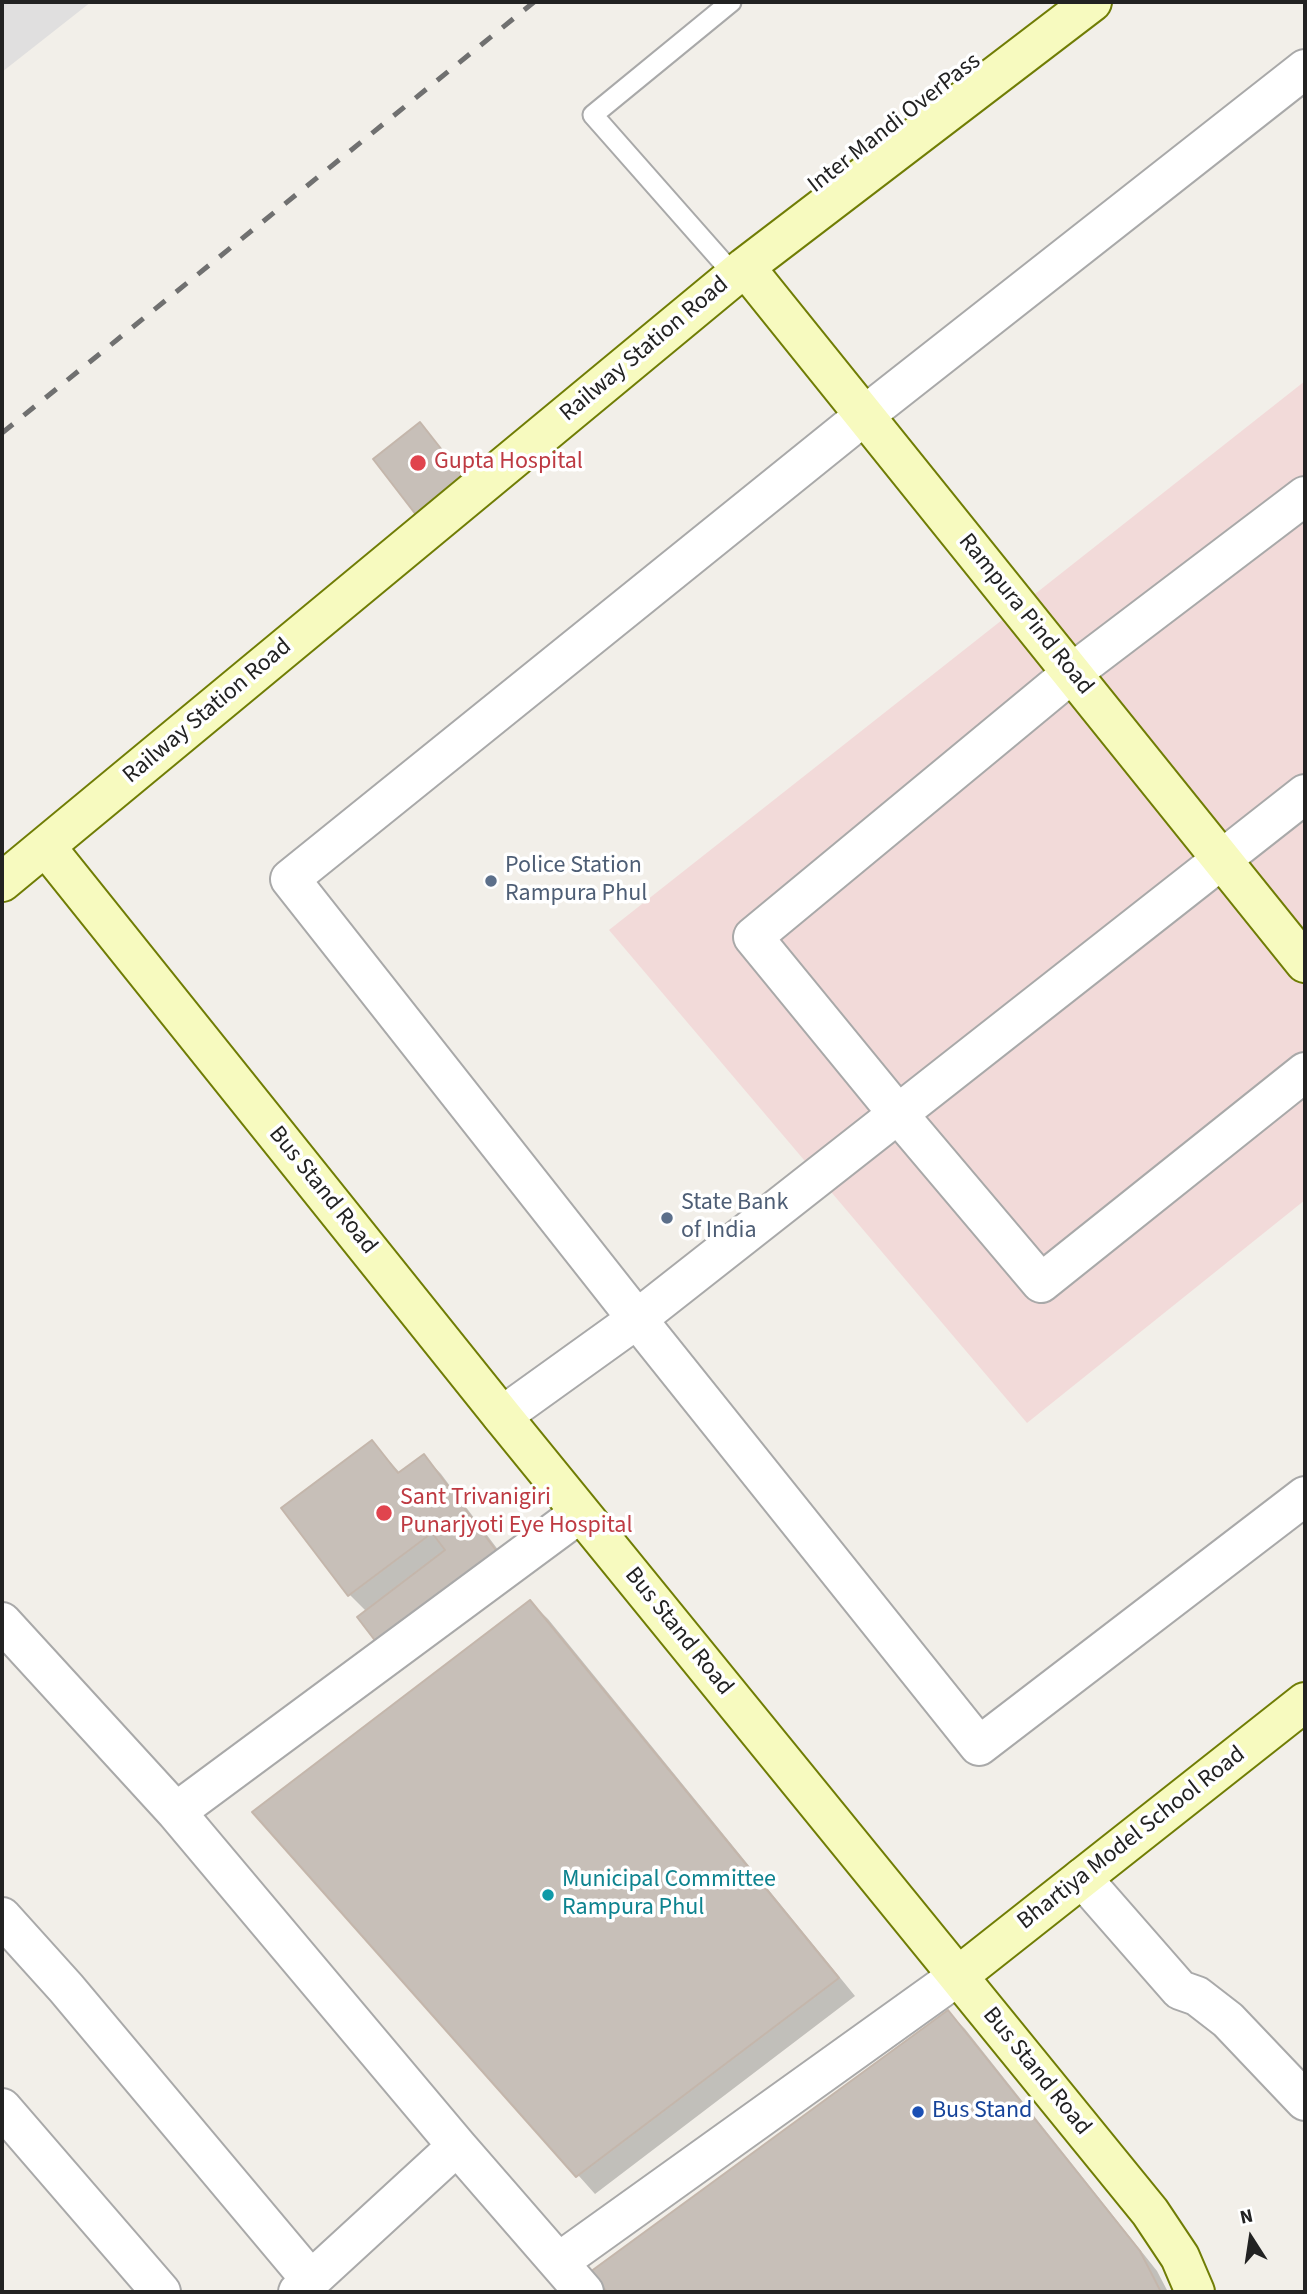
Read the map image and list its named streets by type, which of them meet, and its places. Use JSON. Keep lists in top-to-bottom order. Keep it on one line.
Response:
{"streets":{"street":["Inter Mandi OverPass","Railway Station Road","Rampura Pind Road","Bus Stand Road","Bhartiya Model School Road"]},"crossings":[["Inter Mandi OverPass","Railway Station Road"],["Inter Mandi OverPass","Rampura Pind Road"],["Railway Station Road","Rampura Pind Road"],["Railway Station Road","Bus Stand Road"],["Bus Stand Road","Bhartiya Model School Road"]],"places":["Gupta Hospital","Police Station Rampura Phul","State Bank of India","Sant Trivanigiri Punarjyoti Eye Hospital","Municipal Committee Rampura Phul","Bus Stand"],"north":"top"}
